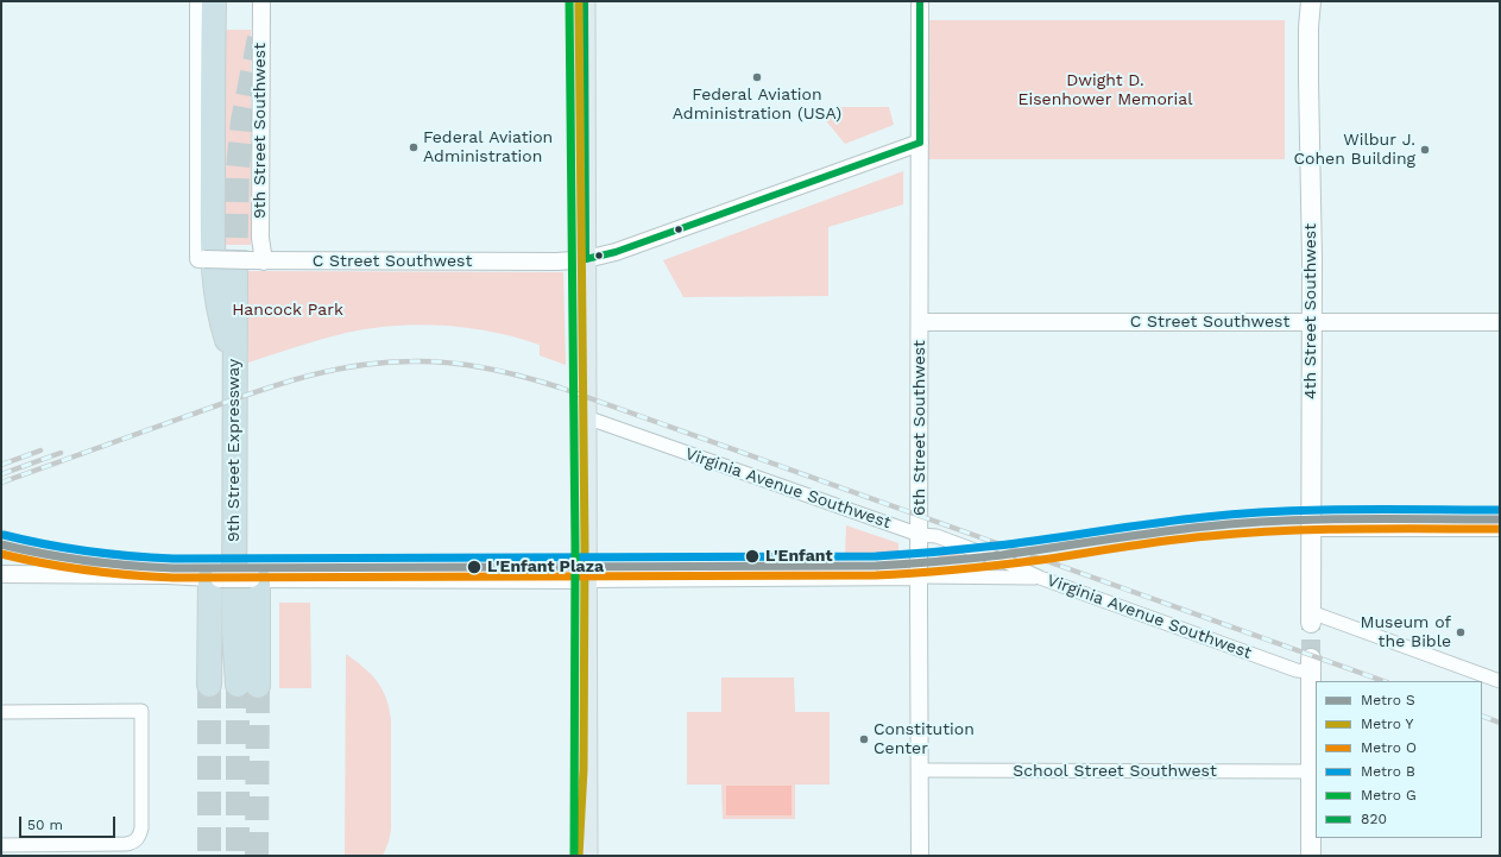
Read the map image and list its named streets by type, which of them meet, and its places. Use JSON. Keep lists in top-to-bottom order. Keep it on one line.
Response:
{"streets":{"highway":["9th Street Expressway"],"main road":["4th Street Southwest"],"street":["9th Street Southwest","C Street Southwest","6th Street Southwest","Virginia Avenue Southwest","School Street Southwest"]},"crossings":[["9th Street Southwest","C Street Southwest"],["9th Street Southwest","9th Street Expressway"],["C Street Southwest","4th Street Southwest"],["C Street Southwest","6th Street Southwest"],["C Street Southwest","9th Street Expressway"],["6th Street Southwest","Virginia Avenue Southwest"],["6th Street Southwest","School Street Southwest"]],"parks":["Dwight D. Eisenhower Memorial","Hancock Park"],"places":["Federal Aviation Administration (USA)","Federal Aviation Administration","Wilbur J. Cohen Building","L'Enfant","L'Enfant Plaza","Museum of the Bible","Constitution Center"],"lines":["metro line Y","metro line G","transit line 820","metro line B","metro line S","metro line O"],"legend":["Metro S","Metro Y","Metro O","Metro B","Metro G","820"],"scale_bar":"50 m"}
